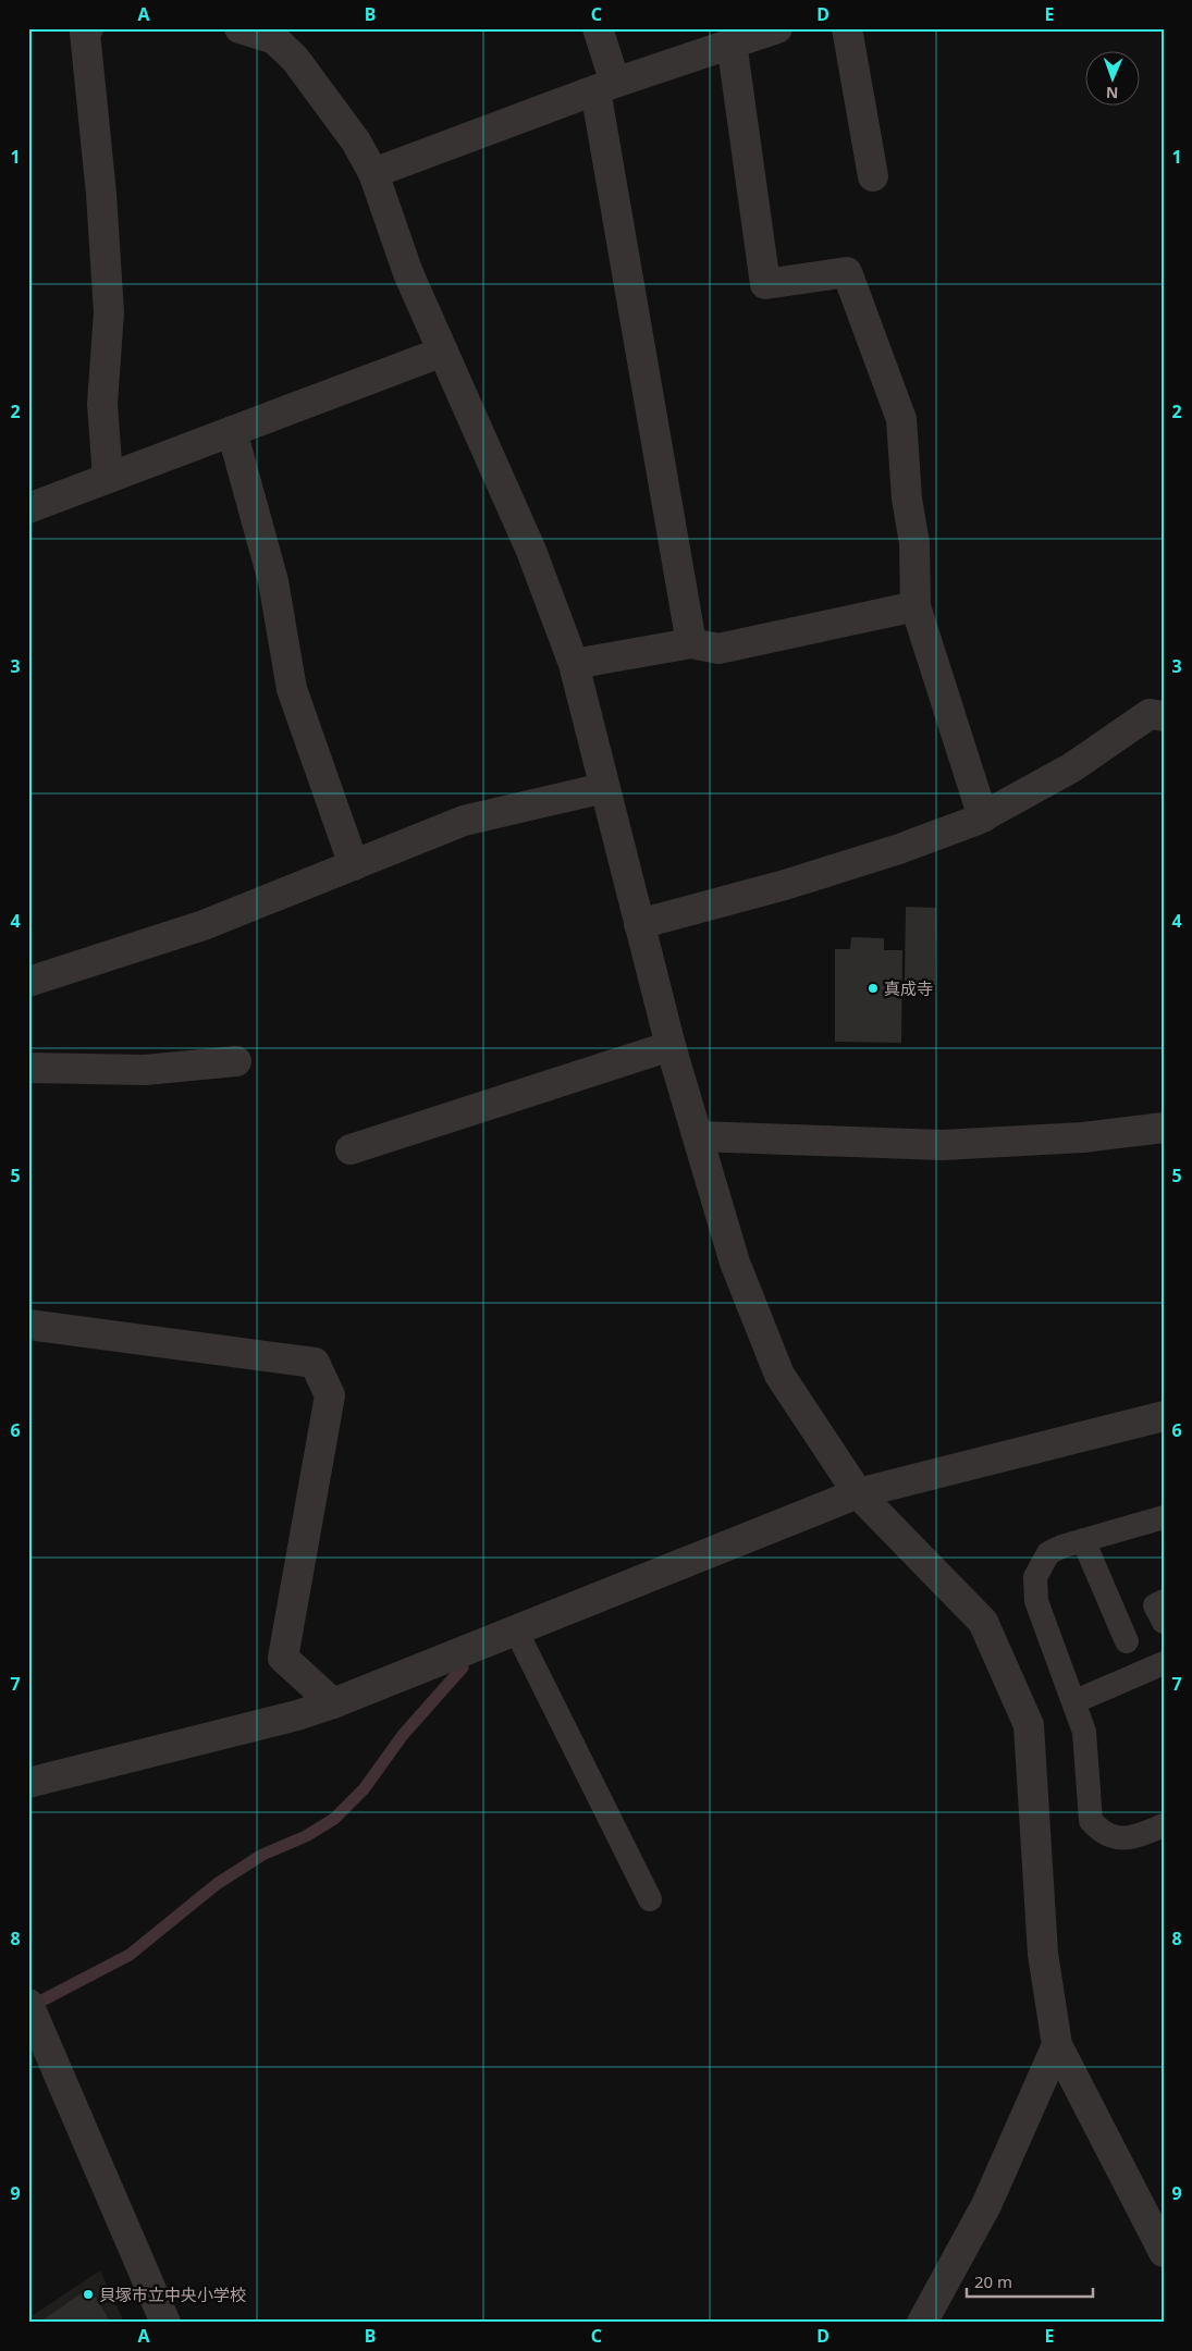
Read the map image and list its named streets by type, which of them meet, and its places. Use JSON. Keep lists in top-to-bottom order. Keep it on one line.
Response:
{"places":["真成寺","貝塚市立中央小学校"],"scale_bar":"20 m","north":"bottom","grid":{"columns":["A","B","C","D","E"],"rows":["1","2","3","4","5","6","7","8","9"]}}
